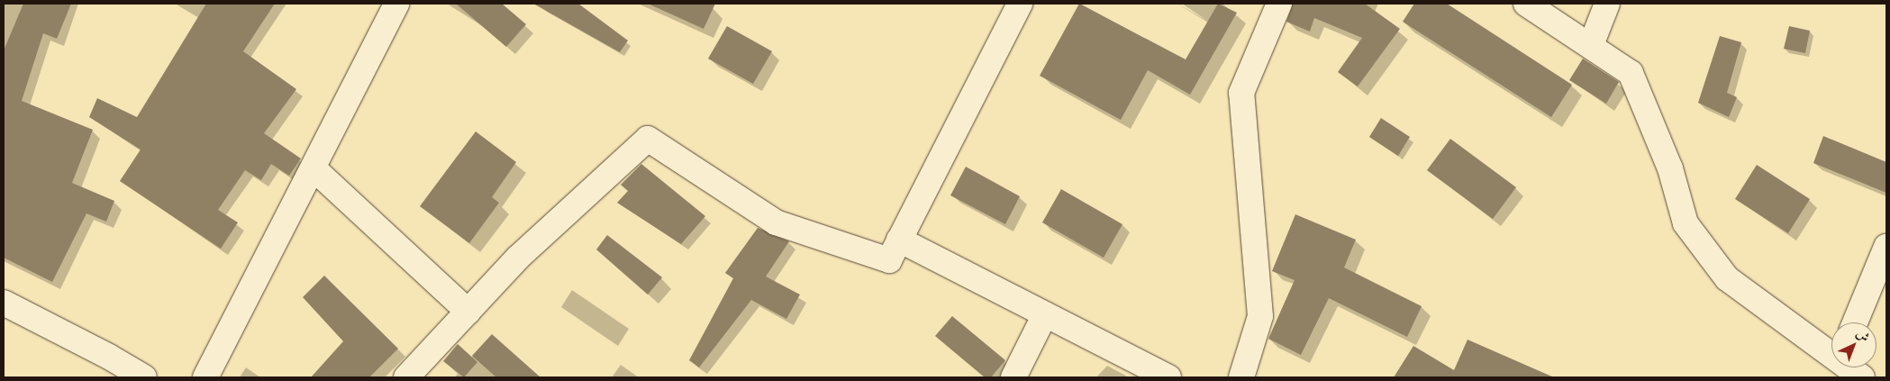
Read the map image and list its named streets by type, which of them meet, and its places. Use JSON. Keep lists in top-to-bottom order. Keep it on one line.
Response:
{"north":"top right"}
